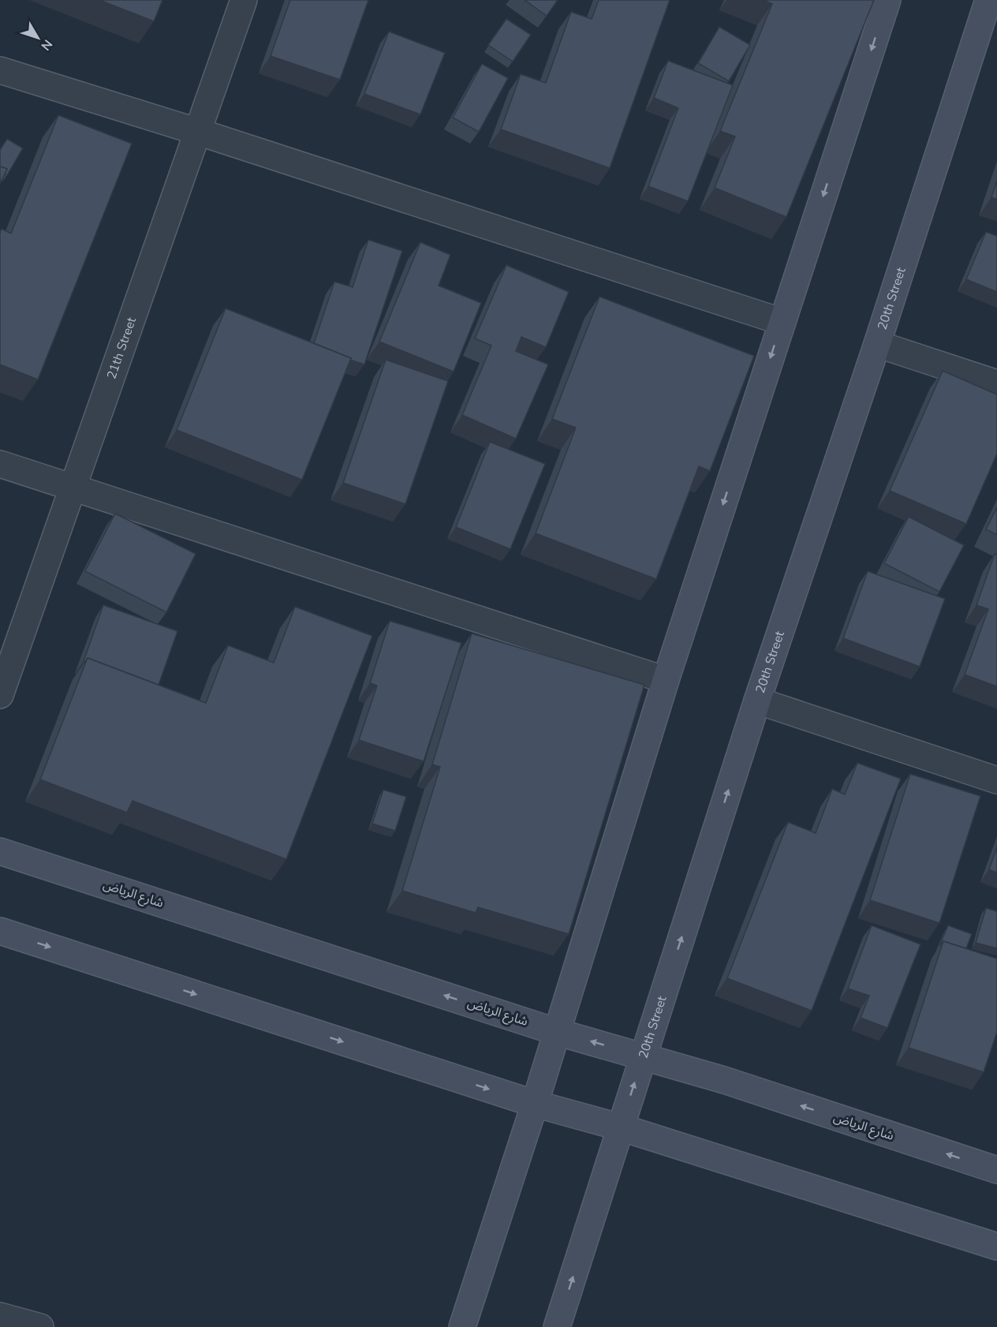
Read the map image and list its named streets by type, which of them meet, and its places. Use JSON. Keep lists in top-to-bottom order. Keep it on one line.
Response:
{"streets":{"street":["20th Street","21th Street","شارع الرياض"]},"crossings":[["20th Street","شارع الرياض"]],"north":"bottom right"}
